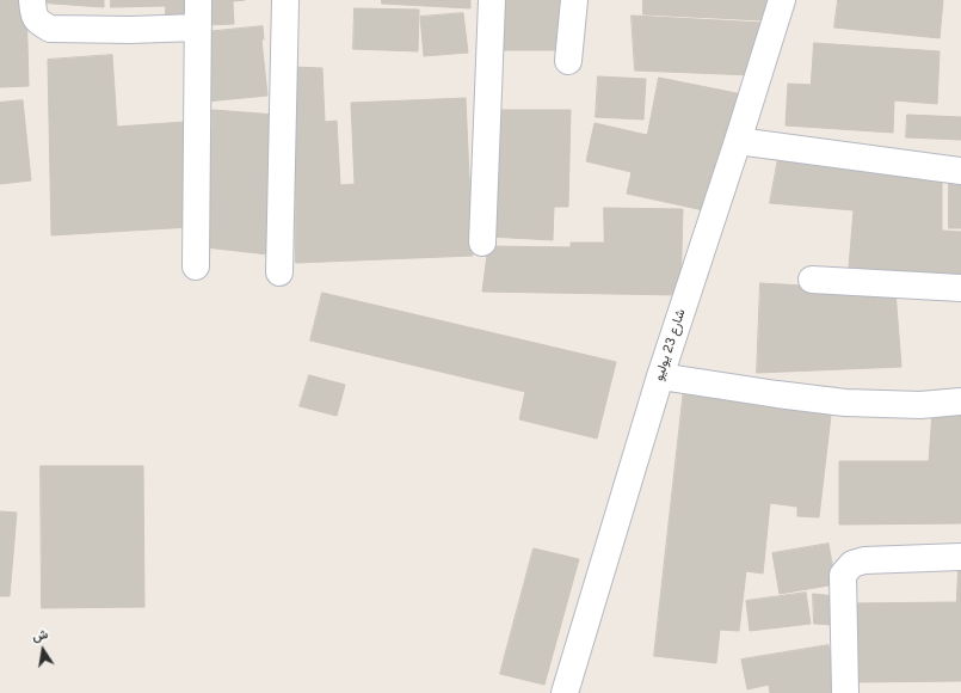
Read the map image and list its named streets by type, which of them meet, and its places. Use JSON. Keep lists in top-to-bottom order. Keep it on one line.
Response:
{"streets":{"street":["شارع 23 يوليو"]},"north":"top"}
